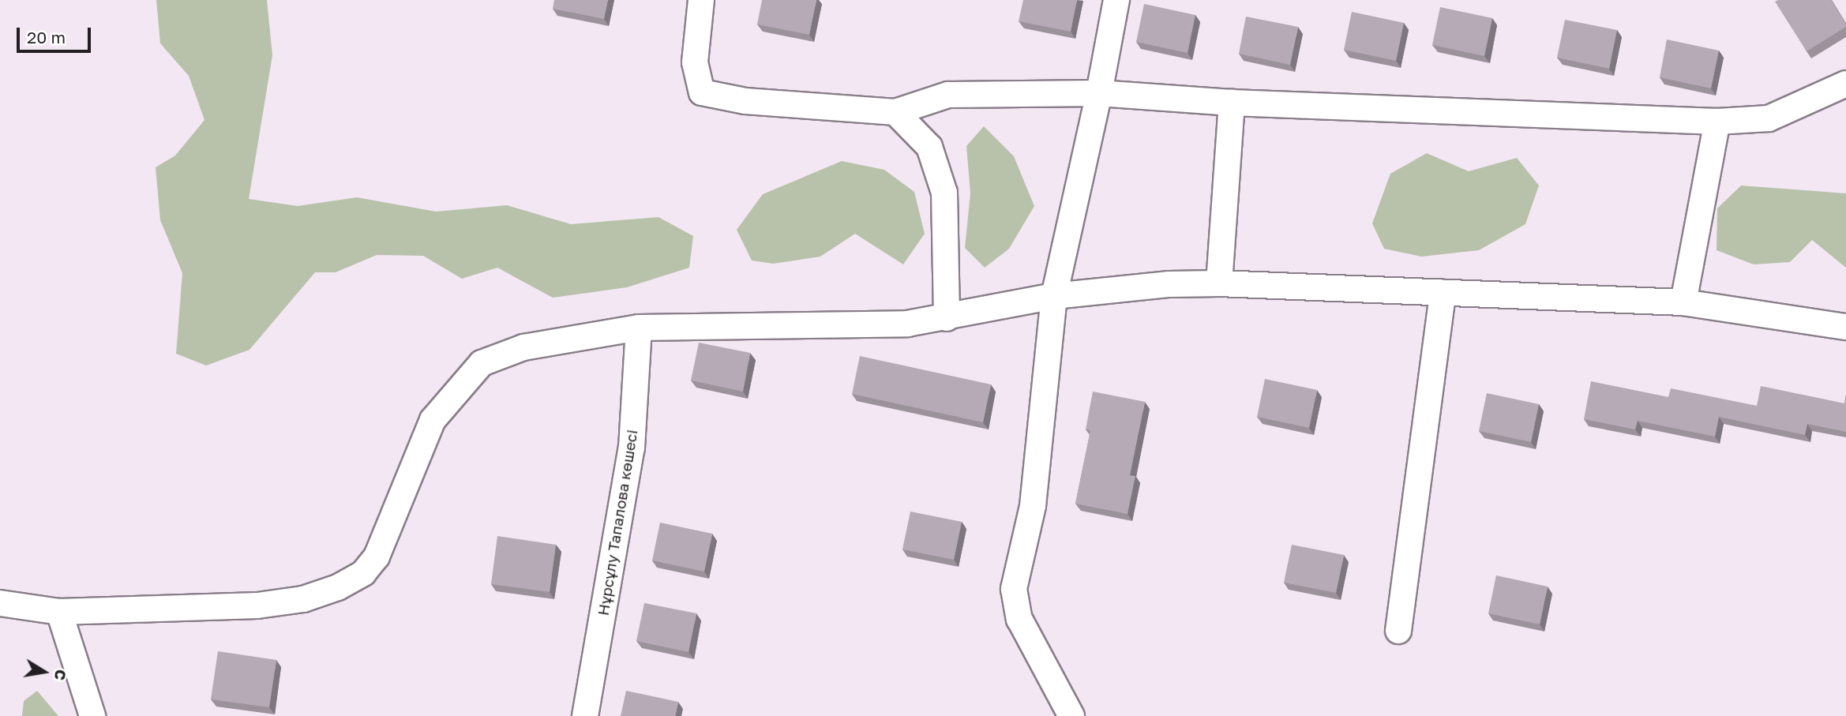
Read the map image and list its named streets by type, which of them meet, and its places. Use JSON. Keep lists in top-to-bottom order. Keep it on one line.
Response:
{"streets":{"street":["Нұрсұлу Тапалова көшесі"]},"scale_bar":"20 m","north":"right"}
